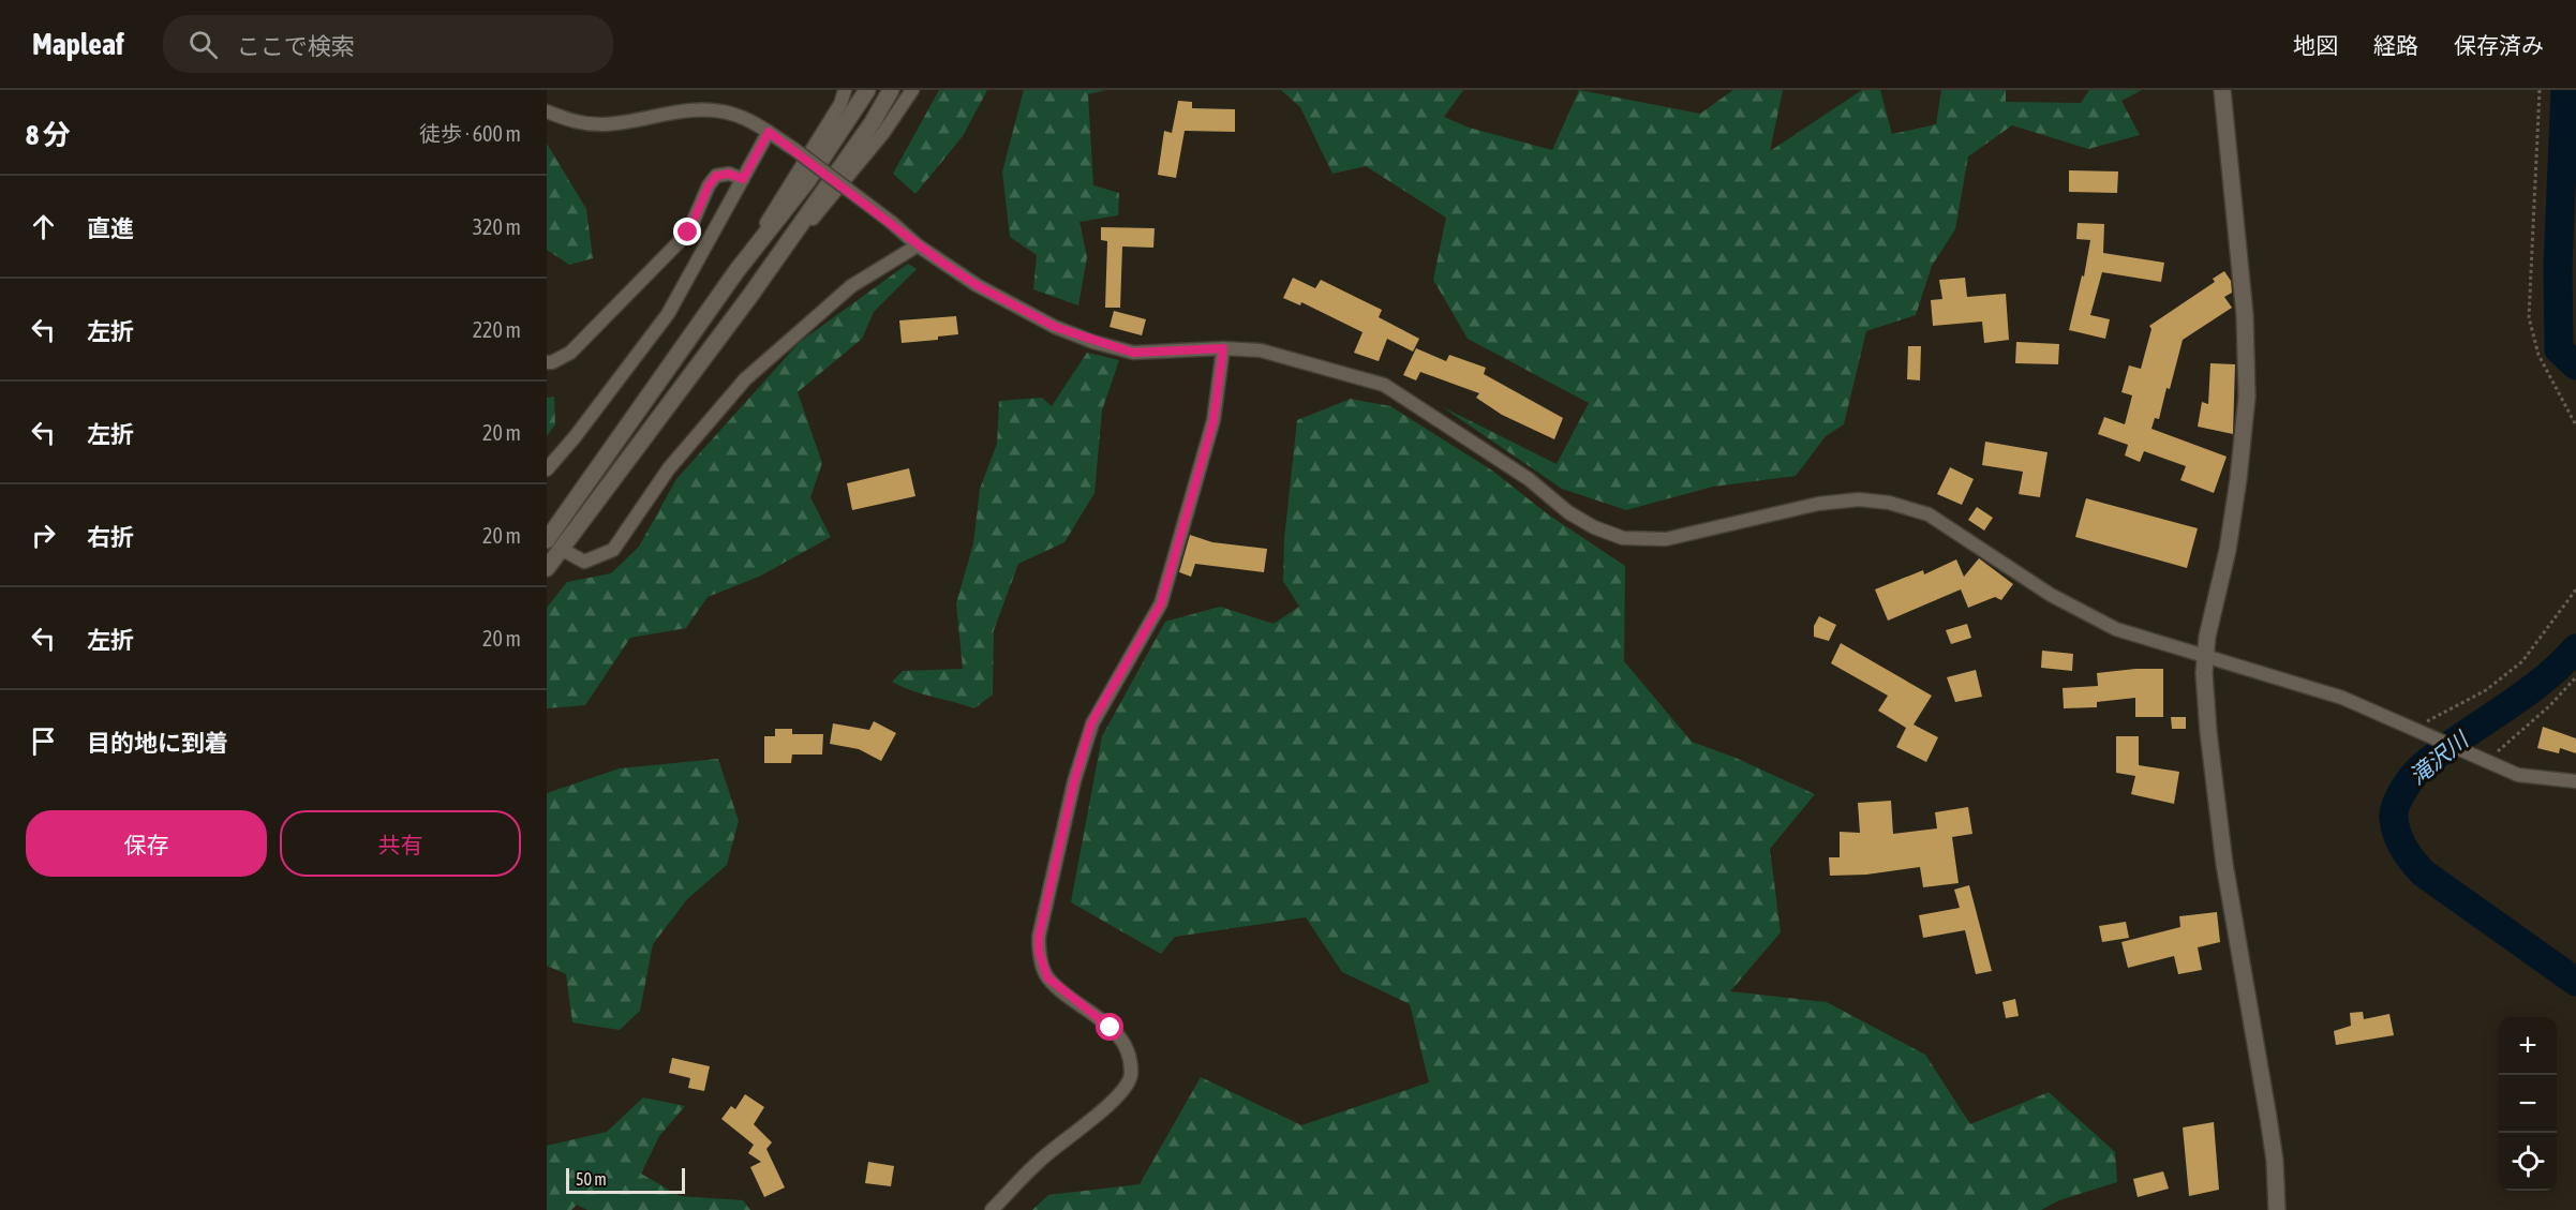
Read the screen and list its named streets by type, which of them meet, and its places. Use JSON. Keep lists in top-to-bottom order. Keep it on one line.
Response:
{"water":["滝沢川"],"scale_bar":"50 m","page":{"header":"Mapleaf","search":"ここで検索","nav":["地図","経路","保存済み"],"heading":["8 分","徒歩 · 600 m"],"list":[["直進","320 m"],["左折","220 m"],["左折","20 m"],["右折","20 m"],["左折","20 m"],"目的地に到着"],"buttons":["保存","共有"],"map_buttons":["+","−"],"scale":"50 m"}}
